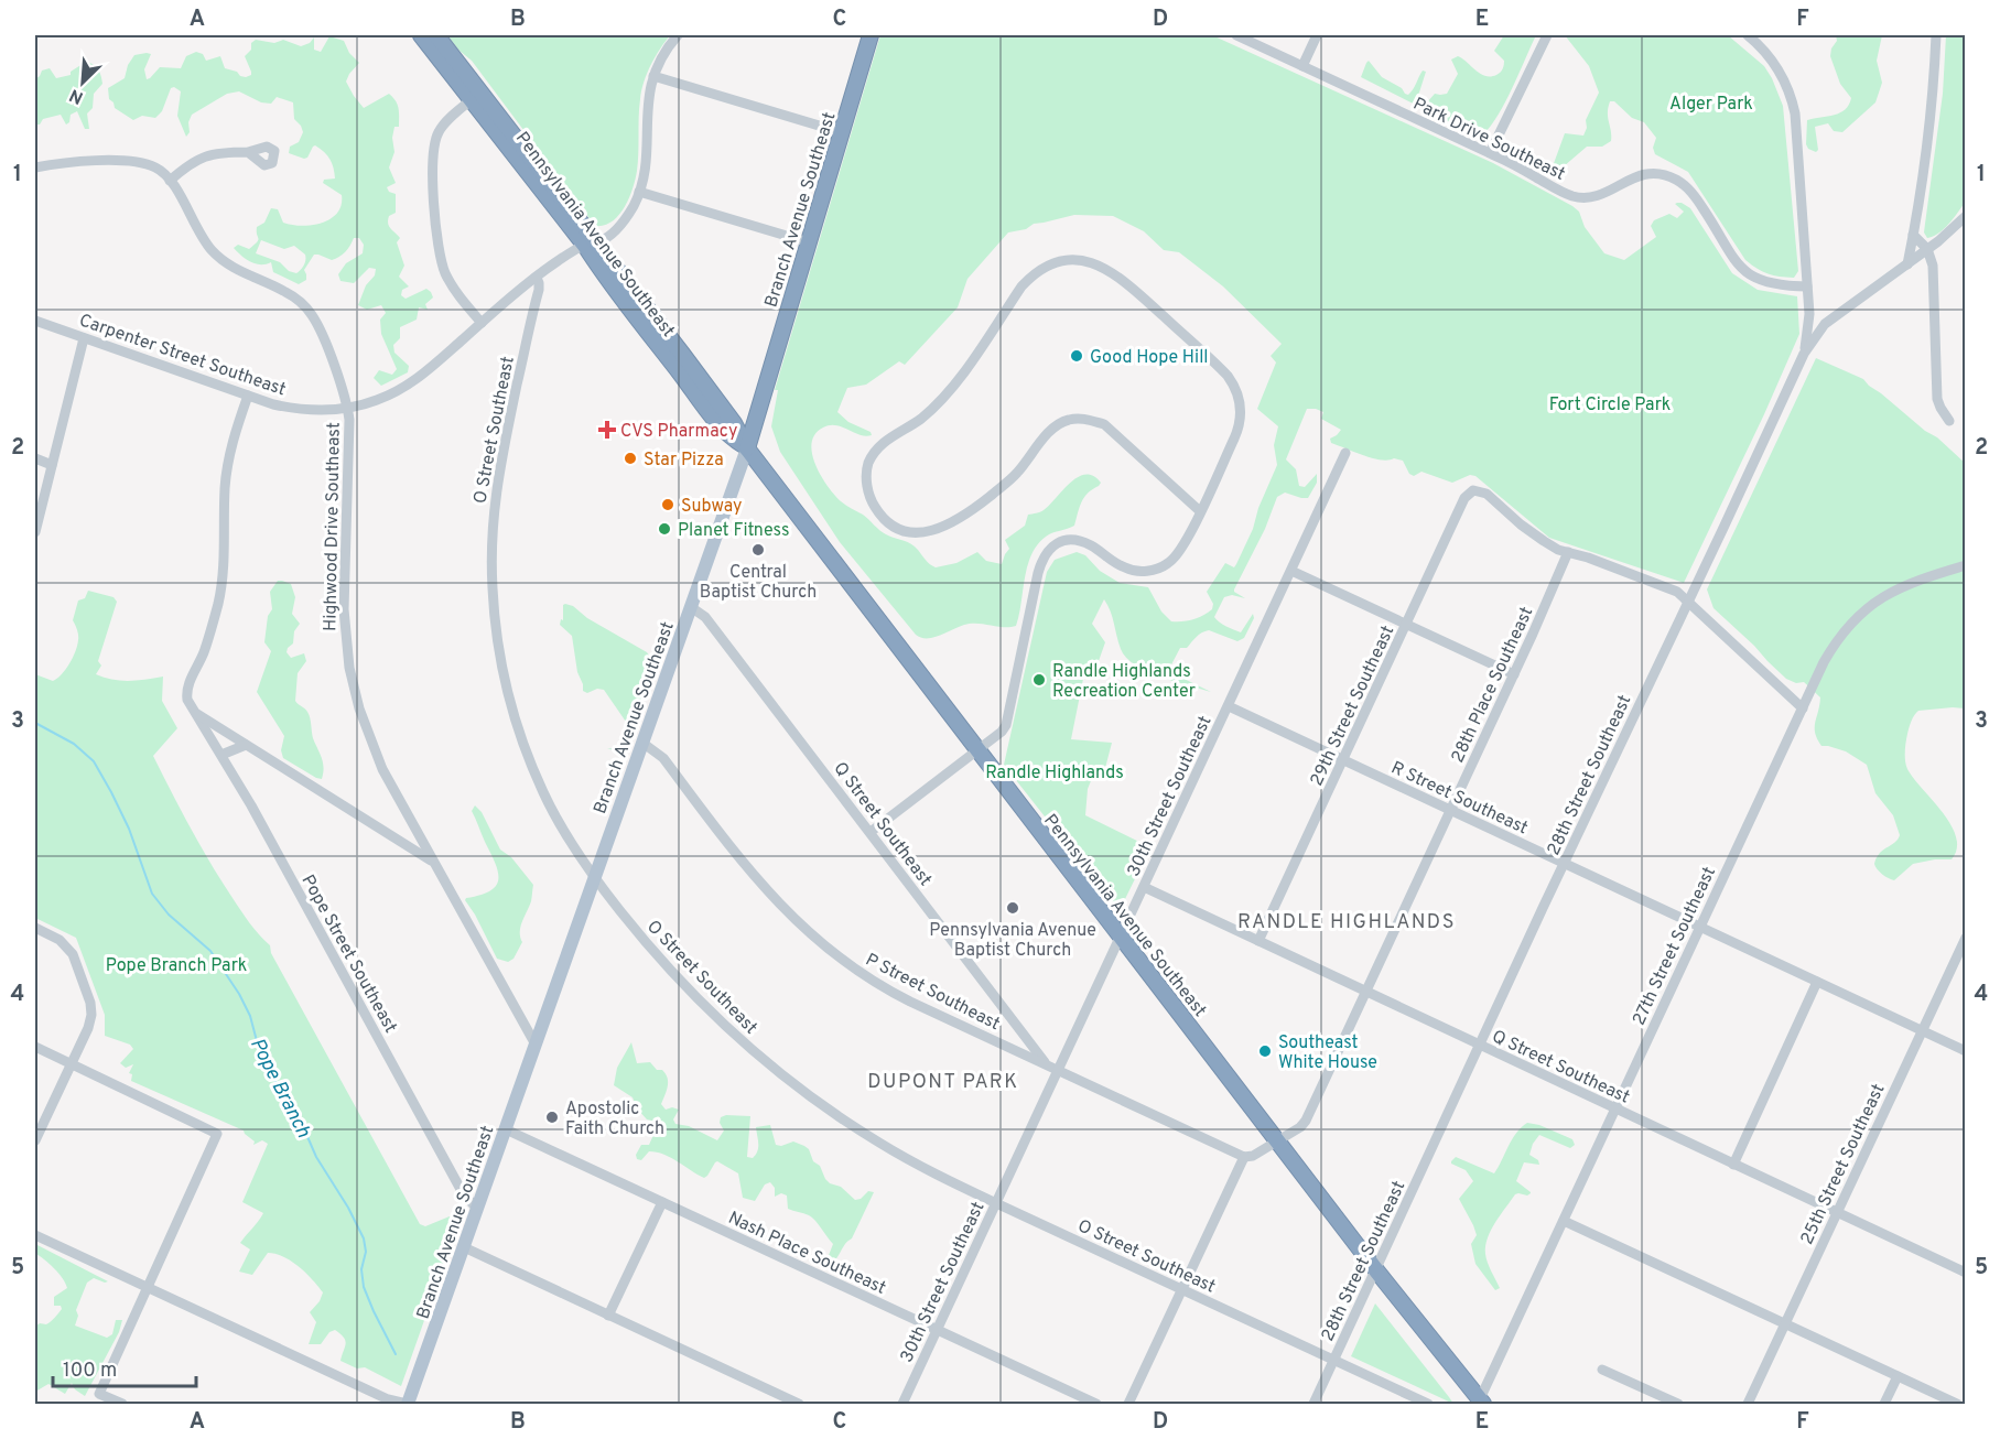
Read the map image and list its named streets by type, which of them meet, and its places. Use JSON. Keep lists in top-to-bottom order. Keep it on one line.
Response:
{"streets":{"highway":["Branch Avenue Southeast","Pennsylvania Avenue Southeast"],"street":["Park Drive Southeast","Carpenter Street Southeast","O Street Southeast","Highwood Drive Southeast","28th Place Southeast","29th Street Southeast","28th Street Southeast","30th Street Southeast","R Street Southeast","Q Street Southeast","27th Street Southeast","Pope Street Southeast","P Street Southeast","25th Street Southeast","Nash Place Southeast"]},"crossings":[["Branch Avenue Southeast","Pennsylvania Avenue Southeast"],["Branch Avenue Southeast","O Street Southeast"],["Branch Avenue Southeast","Highwood Drive Southeast"],["Branch Avenue Southeast","Q Street Southeast"],["Branch Avenue Southeast","Pope Street Southeast"],["Branch Avenue Southeast","P Street Southeast"],["Branch Avenue Southeast","Nash Place Southeast"],["Pennsylvania Avenue Southeast","Carpenter Street Southeast"],["Pennsylvania Avenue Southeast","28th Place Southeast"],["Pennsylvania Avenue Southeast","28th Street Southeast"],["Pennsylvania Avenue Southeast","30th Street Southeast"],["Pennsylvania Avenue Southeast","27th Street Southeast"],["Carpenter Street Southeast","O Street Southeast"],["Carpenter Street Southeast","Highwood Drive Southeast"],["O Street Southeast","28th Street Southeast"],["O Street Southeast","30th Street Southeast"],["28th Place Southeast","29th Street Southeast"],["28th Place Southeast","R Street Southeast"],["28th Place Southeast","Q Street Southeast"],["29th Street Southeast","R Street Southeast"],["29th Street Southeast","Q Street Southeast"],["28th Street Southeast","R Street Southeast"],["28th Street Southeast","Q Street Southeast"],["30th Street Southeast","R Street Southeast"],["30th Street Southeast","Q Street Southeast"],["30th Street Southeast","P Street Southeast"],["30th Street Southeast","Nash Place Southeast"],["R Street Southeast","27th Street Southeast"],["R Street Southeast","25th Street Southeast"],["Q Street Southeast","27th Street Southeast"],["Q Street Southeast","P Street Southeast"],["Q Street Southeast","25th Street Southeast"]],"districts":["RANDLE HIGHLANDS","DUPONT PARK"],"water":["Pope Branch"],"parks":["Alger Park","Fort Circle Park","Randle Highlands","Pope Branch Park"],"places":{"other":["Good Hope Hill","Star Pizza","Subway","Planet Fitness","Central Baptist Church","Randle Highlands Recreation Center","Pennsylvania Avenue Baptist Church","Southeast White House","Apostolic Faith Church"],"health":["CVS Pharmacy"]},"scale_bar":"100 m","north":"bottom left","grid":{"columns":["A","B","C","D","E","F"],"rows":["1","2","3","4","5"]}}
